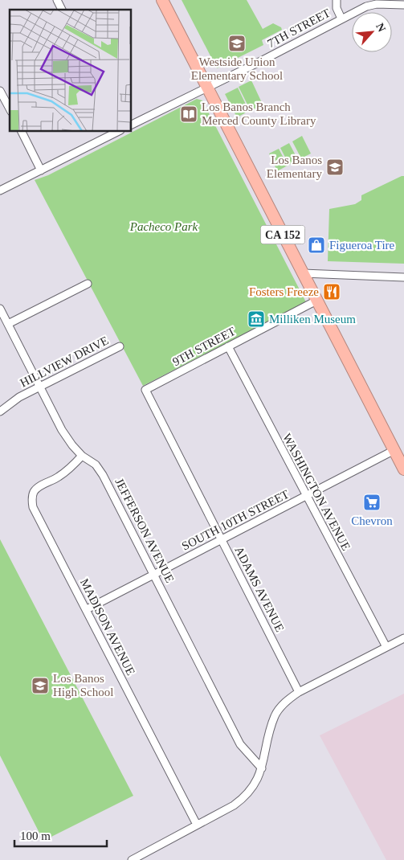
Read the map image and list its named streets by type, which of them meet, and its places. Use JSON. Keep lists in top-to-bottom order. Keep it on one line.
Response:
{"streets":{"highway":["CA 152"],"street":["7TH STREET","9TH STREET","HILLVIEW DRIVE","WASHINGTON AVENUE","SOUTH 10TH STREET","JEFFERSON AVENUE","ADAMS AVENUE","MADISON AVENUE"]},"crossings":[["7TH STREET","CA 152"],["CA 152","9TH STREET"],["CA 152","SOUTH 10TH STREET"],["9TH STREET","WASHINGTON AVENUE"],["9TH STREET","ADAMS AVENUE"],["HILLVIEW DRIVE","JEFFERSON AVENUE"],["WASHINGTON AVENUE","SOUTH 10TH STREET"],["SOUTH 10TH STREET","JEFFERSON AVENUE"],["SOUTH 10TH STREET","ADAMS AVENUE"],["SOUTH 10TH STREET","MADISON AVENUE"],["JEFFERSON AVENUE","MADISON AVENUE"]],"parks":["Pacheco Park"],"places":{"school or university":["Westside Union Elementary School","Los Banos Elementary","Los Banos High School"],"library":["Los Banos Branch Merced County Library"],"shop":["Figueroa Tire"],"restaurant":["Fosters Freeze"],"museum":["Milliken Museum"],"supermarket":["Chevron"]},"scale_bar":"100 m","north":"top right"}
